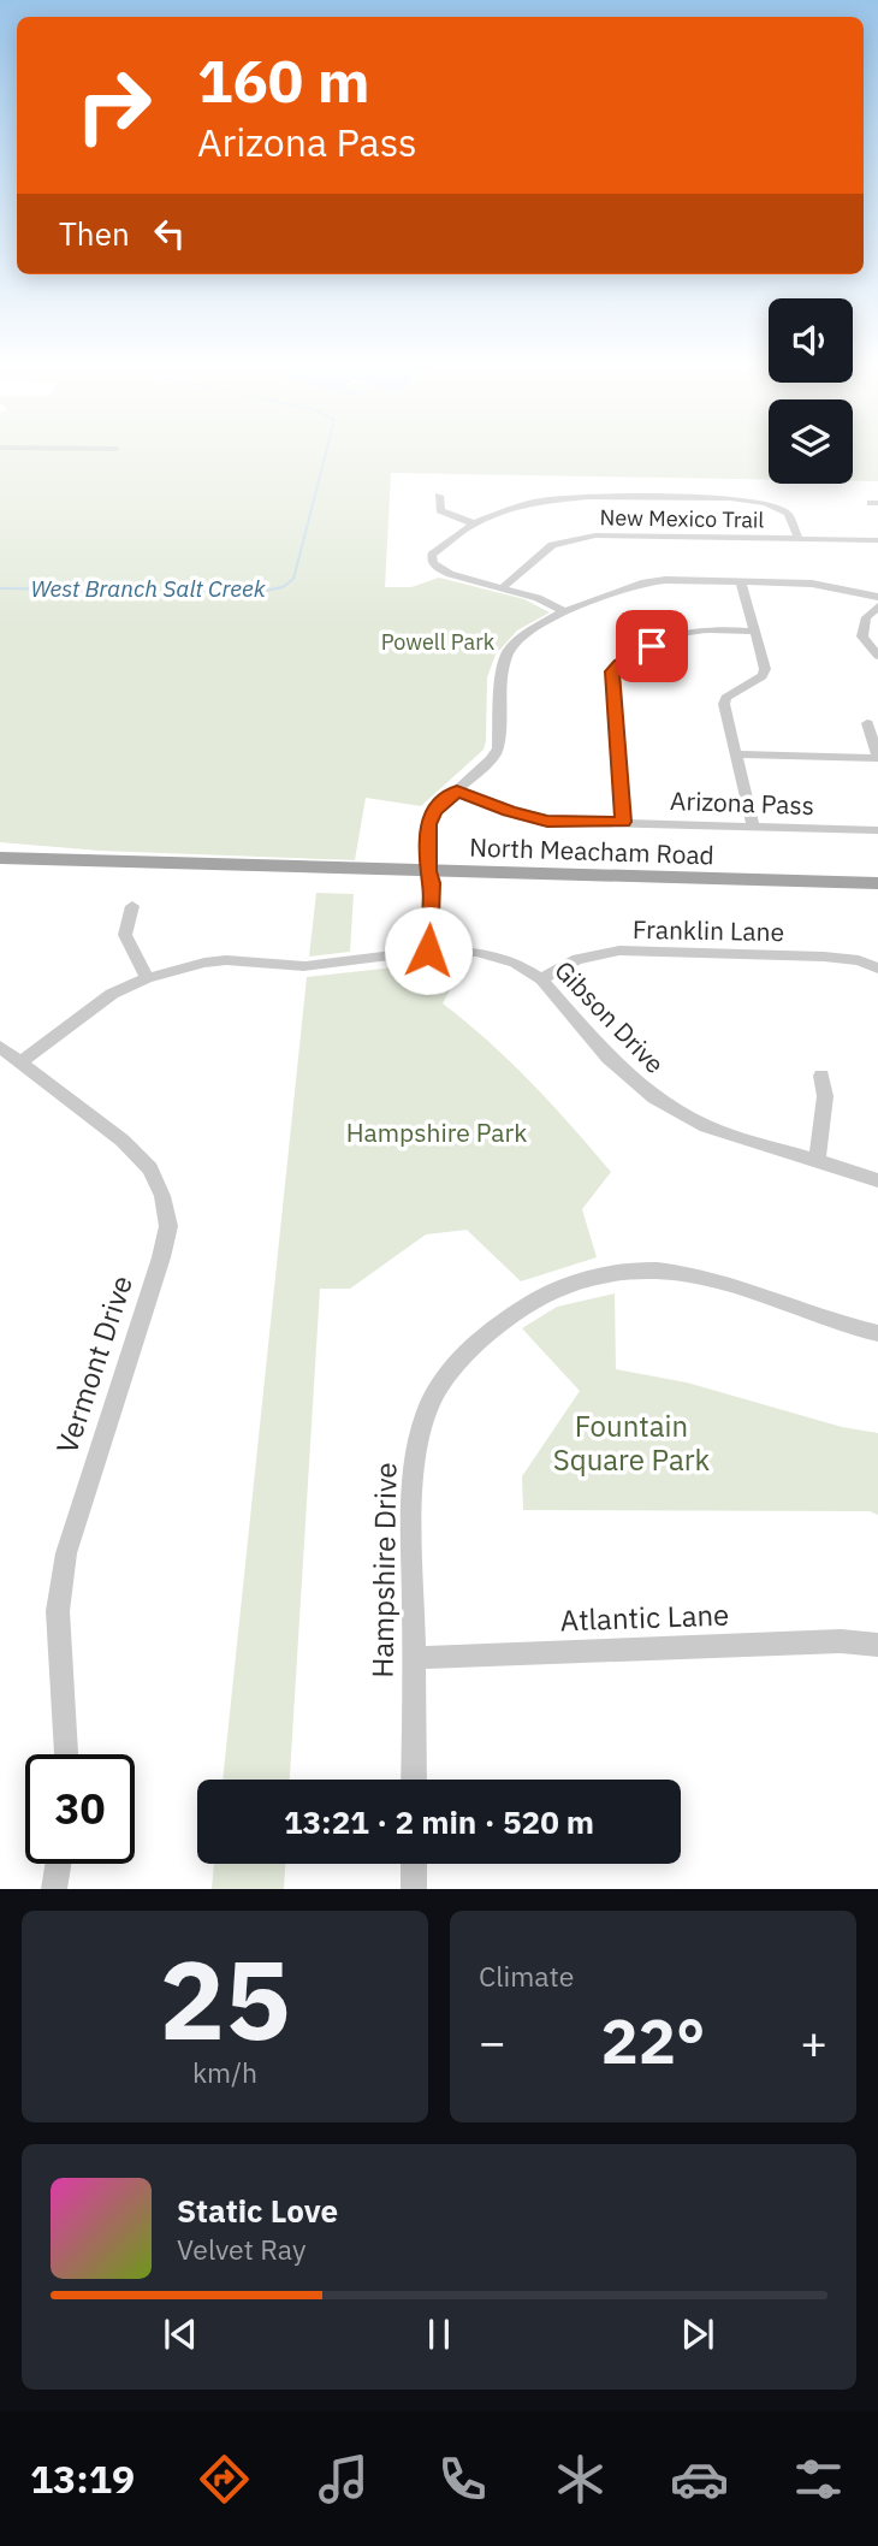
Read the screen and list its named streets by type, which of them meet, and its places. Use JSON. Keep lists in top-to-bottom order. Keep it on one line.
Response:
{"streets":{"main road":["North Meacham Road"],"street":["New Mexico Trail","Arizona Pass","Franklin Lane","Gibson Drive","Vermont Drive","Hampshire Drive","Atlantic Lane"]},"crossings":[["Franklin Lane","Gibson Drive"],["Gibson Drive","Vermont Drive"],["Hampshire Drive","Atlantic Lane"]],"water":["West Branch Salt Creek"],"parks":["Powell Park","Hampshire Park","Fountain Square Park"],"page":{"turn":["160 m","Arizona Pass"],"then":"Then","limit":"30","trip":"13:21 · 2 min · 520 m","tile":[["25","km/h"],"Climate"],"heat":["−","22°","+"],"song":["Static Love","Velvet Ray"],"tabs":"13:19"}}
